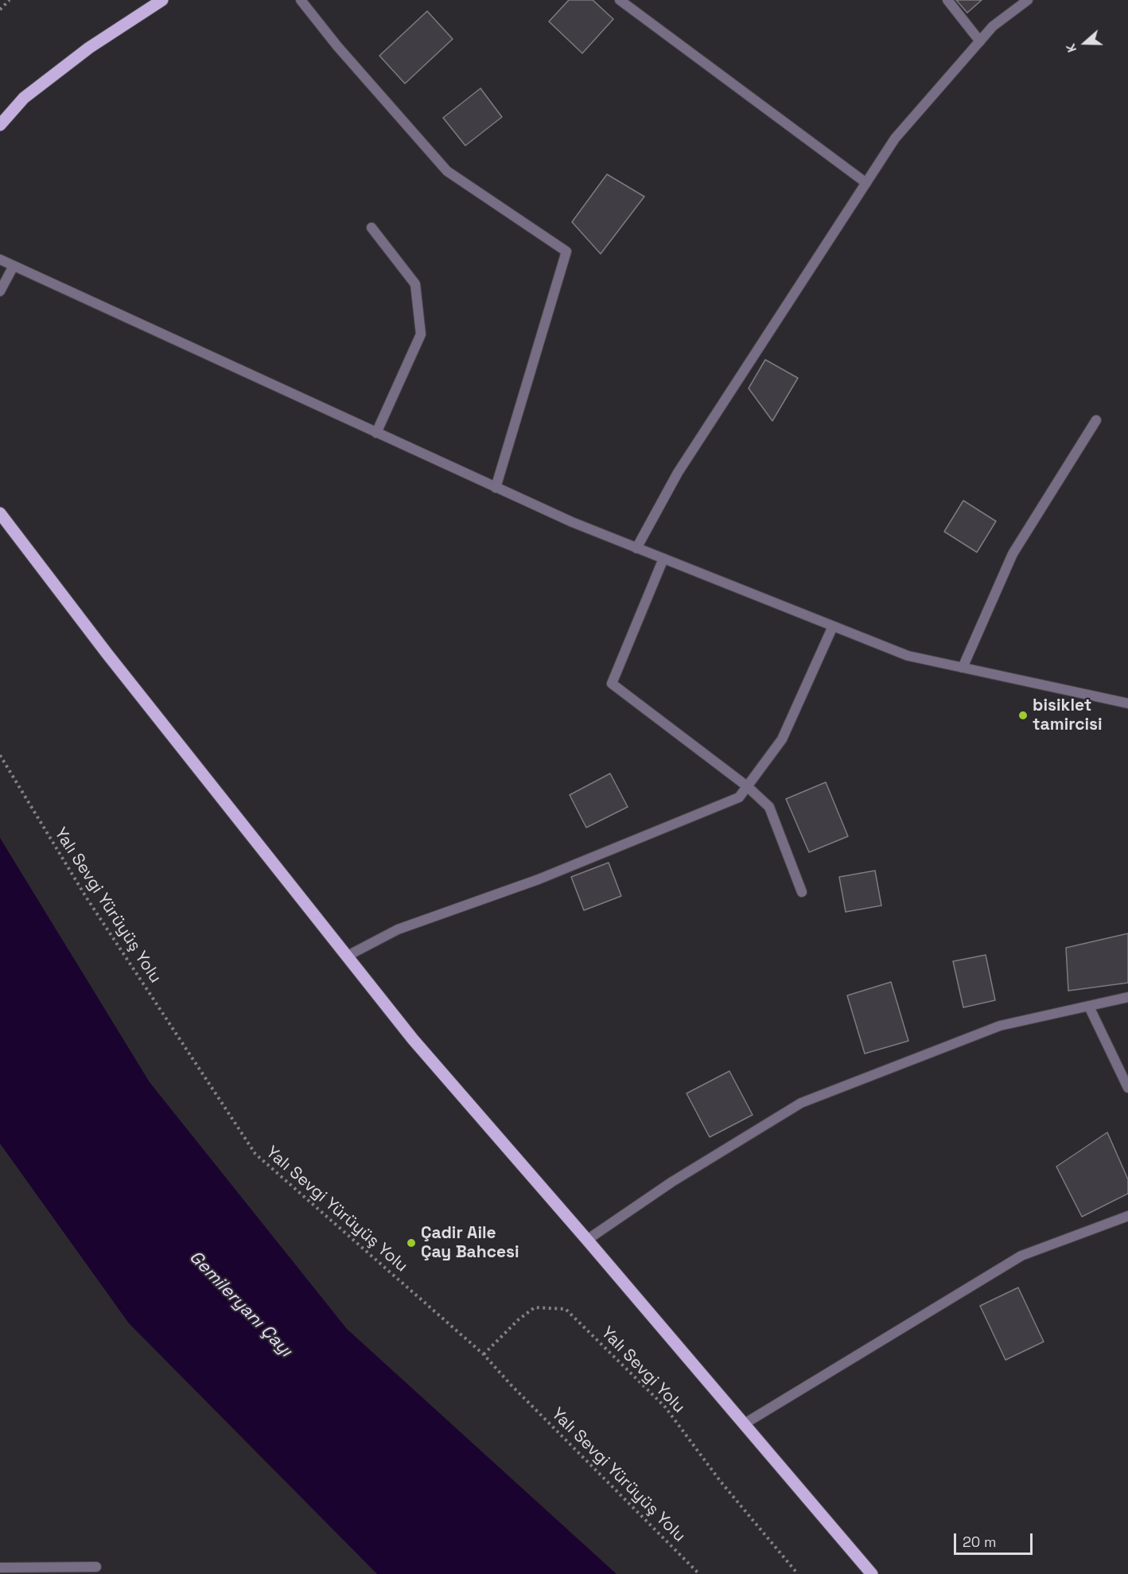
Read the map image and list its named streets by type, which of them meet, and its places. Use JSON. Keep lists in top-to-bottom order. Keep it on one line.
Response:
{"streets":{"path":["Yalı Sevgi Yürüyüş Yolu","Yalı Sevgi Yolu"]},"crossings":[["Yalı Sevgi Yürüyüş Yolu","Yalı Sevgi Yolu"]],"water":["Gemileryanı Çayı"],"places":["bisiklet tamircisi","Çadir Aile Çay Bahcesi"],"scale_bar":"20 m","north":"left"}
